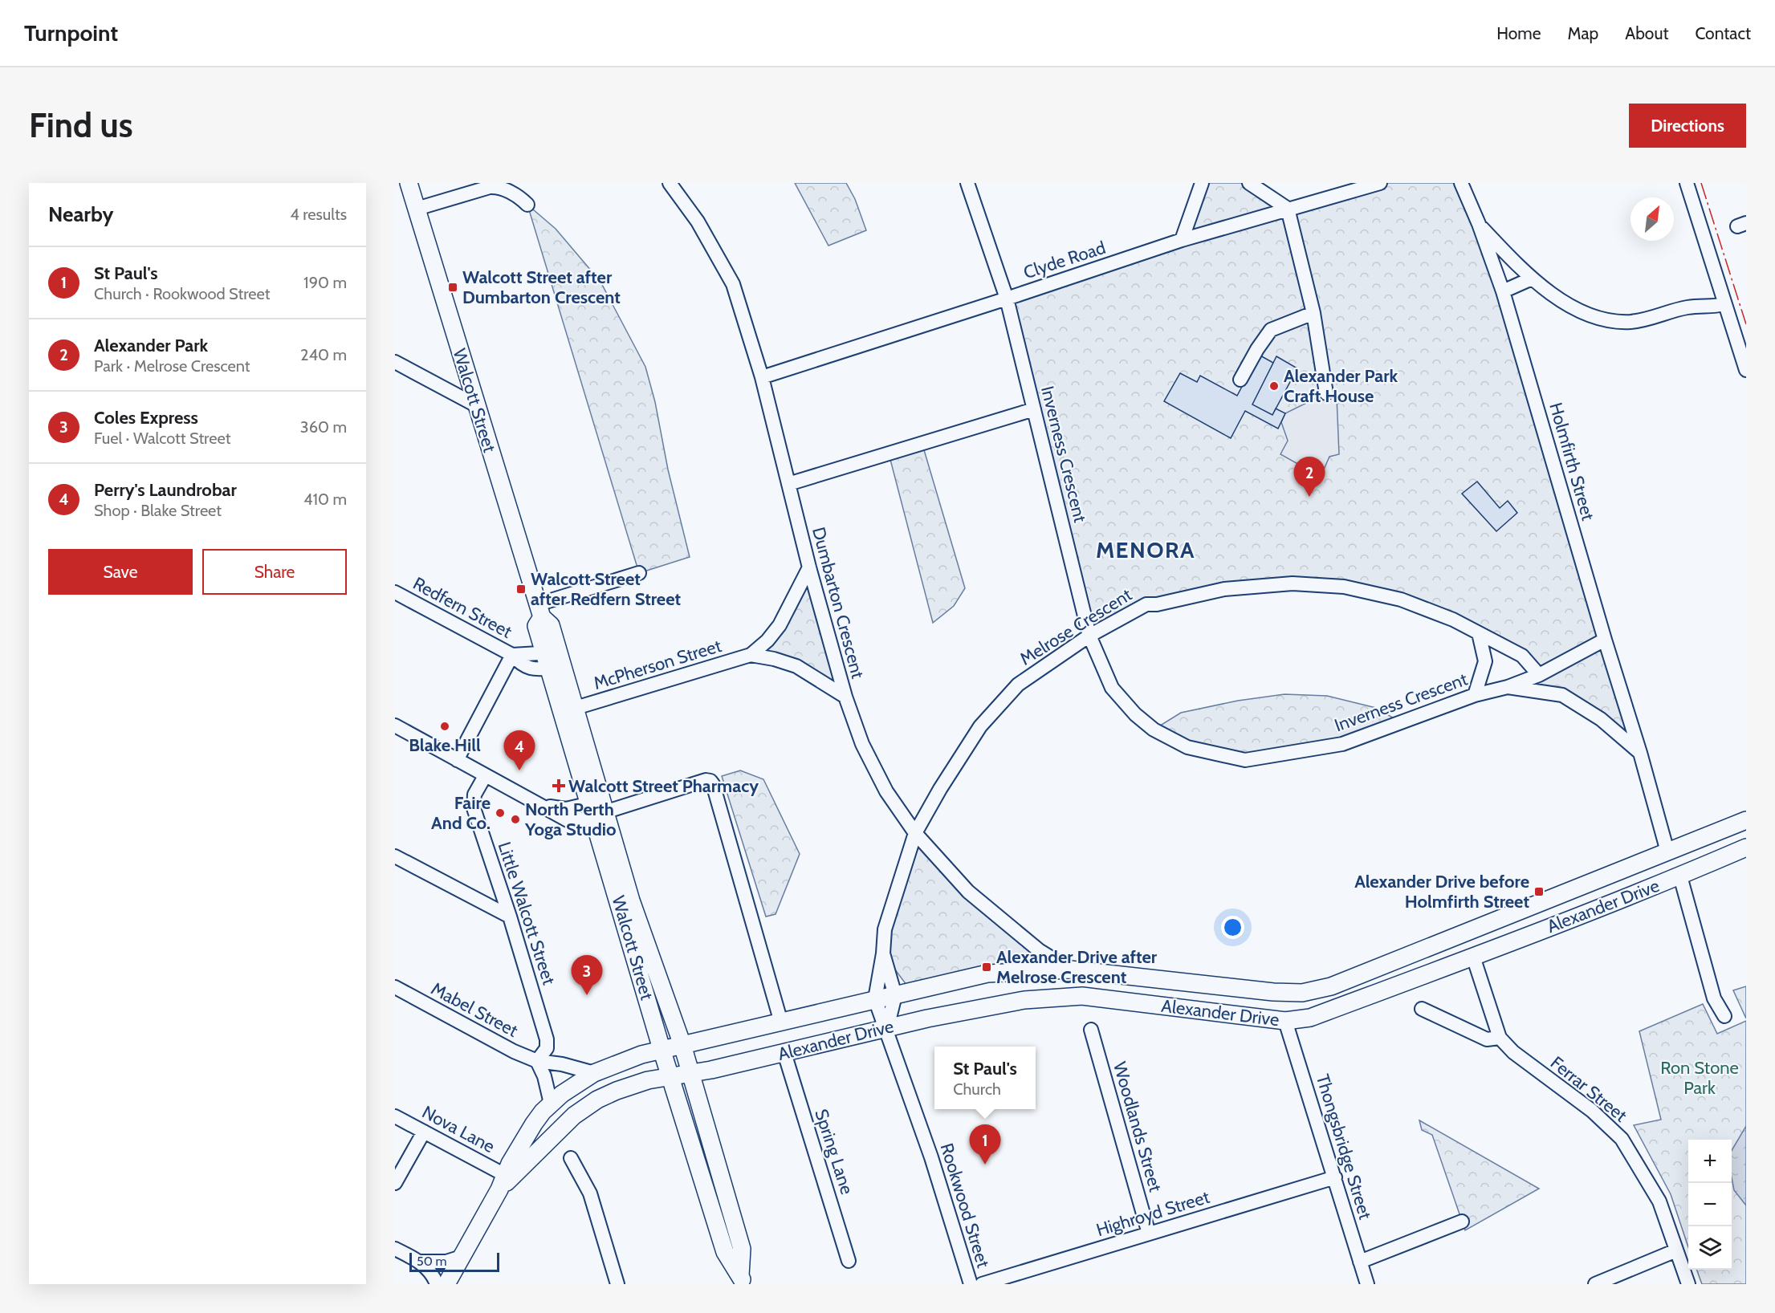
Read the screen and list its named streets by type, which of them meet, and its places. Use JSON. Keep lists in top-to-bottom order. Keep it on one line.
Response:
{"streets":{"main road":["Walcott Street","Alexander Drive"],"street":["Clyde Road","Inverness Crescent","Holmfirth Street","Dumbarton Crescent","Redfern Street","Melrose Crescent","McPherson Street","Little Walcott Street","Mabel Street","Ferrar Street","Woodlands Street","Nova Lane","Thongsbridge Street","Spring Lane","Rookwood Street","Highroyd Street"]},"crossings":[["Clyde Road","Inverness Crescent"],["Clyde Road","Dumbarton Crescent"],["Walcott Street","Redfern Street"],["Walcott Street","McPherson Street"],["Walcott Street","Alexander Drive"],["Inverness Crescent","Holmfirth Street"],["Inverness Crescent","Melrose Crescent"],["Holmfirth Street","Alexander Drive"],["Dumbarton Crescent","Melrose Crescent"],["Dumbarton Crescent","McPherson Street"],["Dumbarton Crescent","Alexander Drive"],["Melrose Crescent","Alexander Drive"],["Melrose Crescent","Rookwood Street"],["Alexander Drive","Mabel Street"],["Alexander Drive","Ferrar Street"],["Alexander Drive","Nova Lane"],["Alexander Drive","Thongsbridge Street"],["Alexander Drive","Spring Lane"],["Alexander Drive","Rookwood Street"],["Little Walcott Street","Mabel Street"],["Woodlands Street","Highroyd Street"],["Thongsbridge Street","Highroyd Street"]],"districts":["MENORA"],"parks":["Ron Stone Park"],"places":{"transit":["Walcott Street after Dumbarton Crescent","Walcott Street after Redfern Street","Alexander Drive before Holmfirth Street","Alexander Drive after Melrose Crescent"],"other":["Alexander Park Craft House","Blake Hill","Faire And Co.","North Perth Yoga Studio"],"health":["Walcott Street Pharmacy"]},"scale_bar":"50 m","north":"top right","page":{"header":"Turnpoint","nav":["Home","Map","About","Contact"],"buttons":["Directions",["Save","Share"]],"title":"Find us","heading":["Nearby","4 results"],"list":[{"mark":"1","name":"St Paul's","note":"Church · Rookwood Street","value":"190 m"},{"mark":"2","name":"Alexander Park","note":"Park · Melrose Crescent","value":"240 m"},{"mark":"3","name":"Coles Express","note":"Fuel · Walcott Street","value":"360 m"},{"mark":"4","name":"Perry's Laundrobar","note":"Shop · Blake Street","value":"410 m"}],"pins":["2","4","3","1"],"popup":["St Paul's","Church"],"map_buttons":["+","−"],"scale":"50 m"}}
